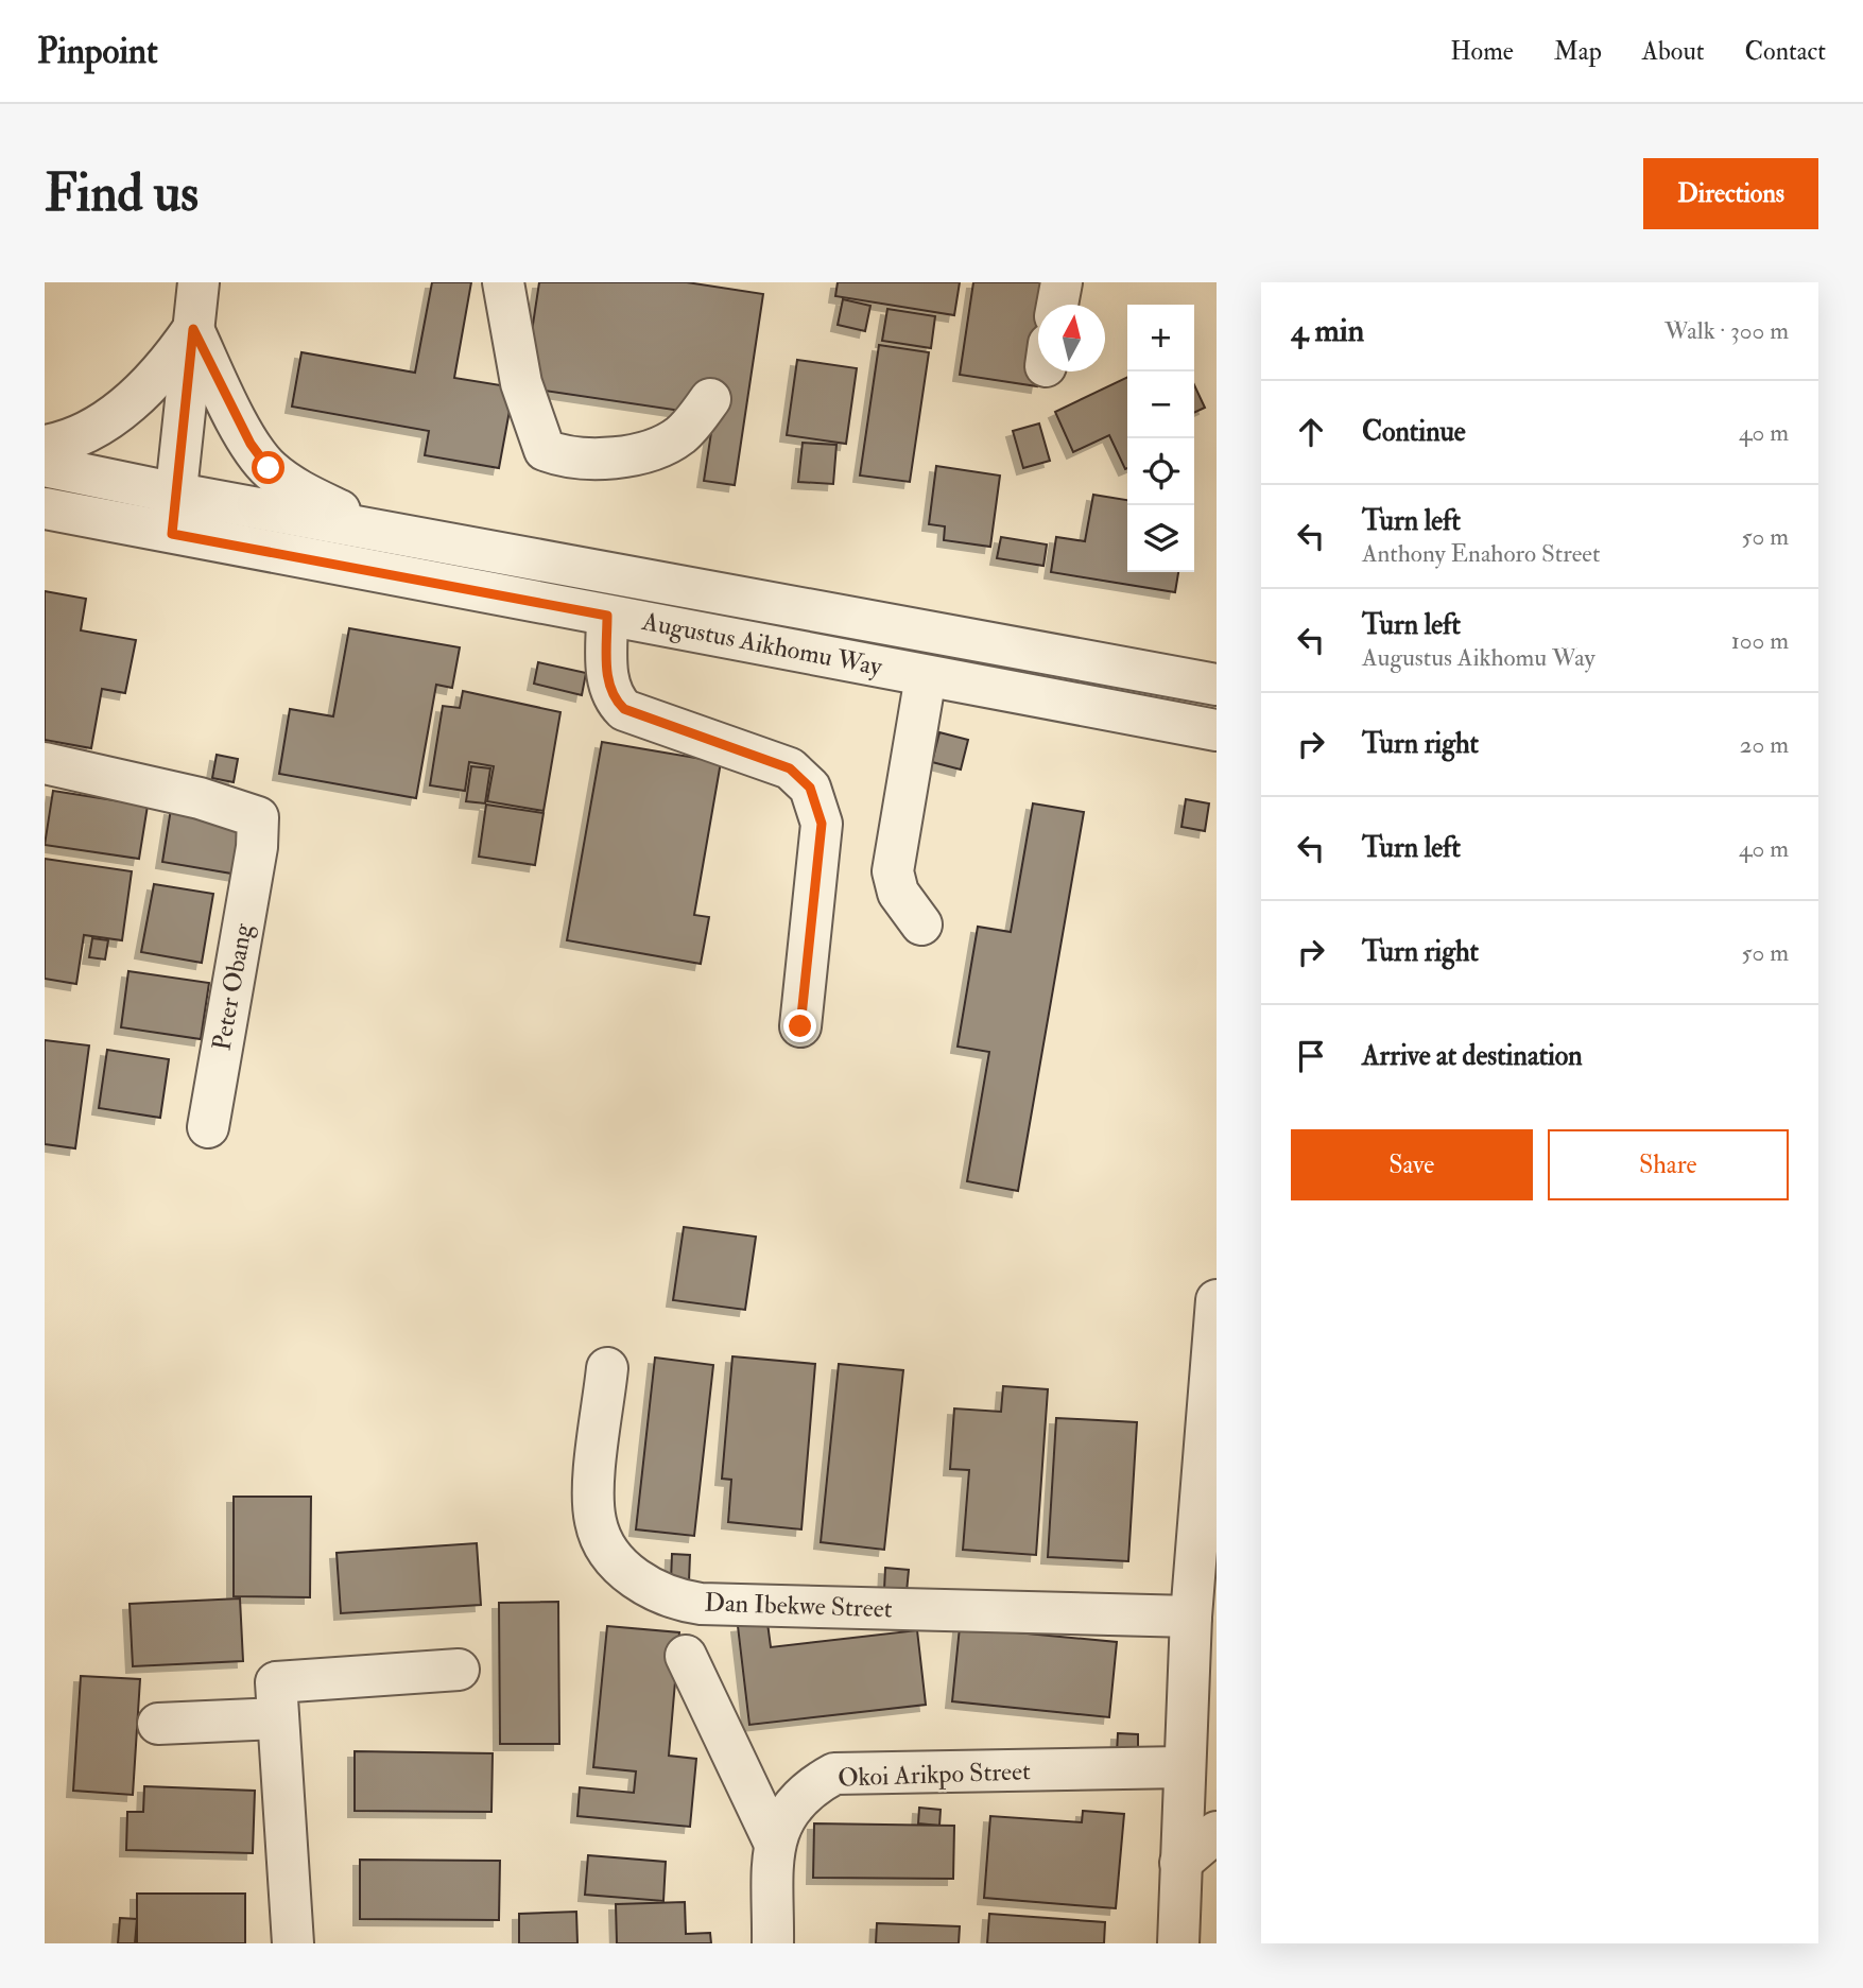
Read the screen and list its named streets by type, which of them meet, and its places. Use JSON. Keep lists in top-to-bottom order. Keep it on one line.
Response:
{"streets":{"street":["Augustus Aikhomu Way","Peter Obang","Dan Ibekwe Street","Okoi Arikpo Street"]},"north":"top","page":{"header":"Pinpoint","nav":["Home","Map","About","Contact"],"buttons":["Directions",["Save","Share"]],"title":"Find us","heading":["4 min","Walk · 300 m"],"map_buttons":["+","−"],"list":[["Continue","40 m"],["Turn left","Anthony Enahoro Street","50 m"],["Turn left","Augustus Aikhomu Way","100 m"],["Turn right","20 m"],["Turn left","40 m"],["Turn right","50 m"],"Arrive at destination"]}}
